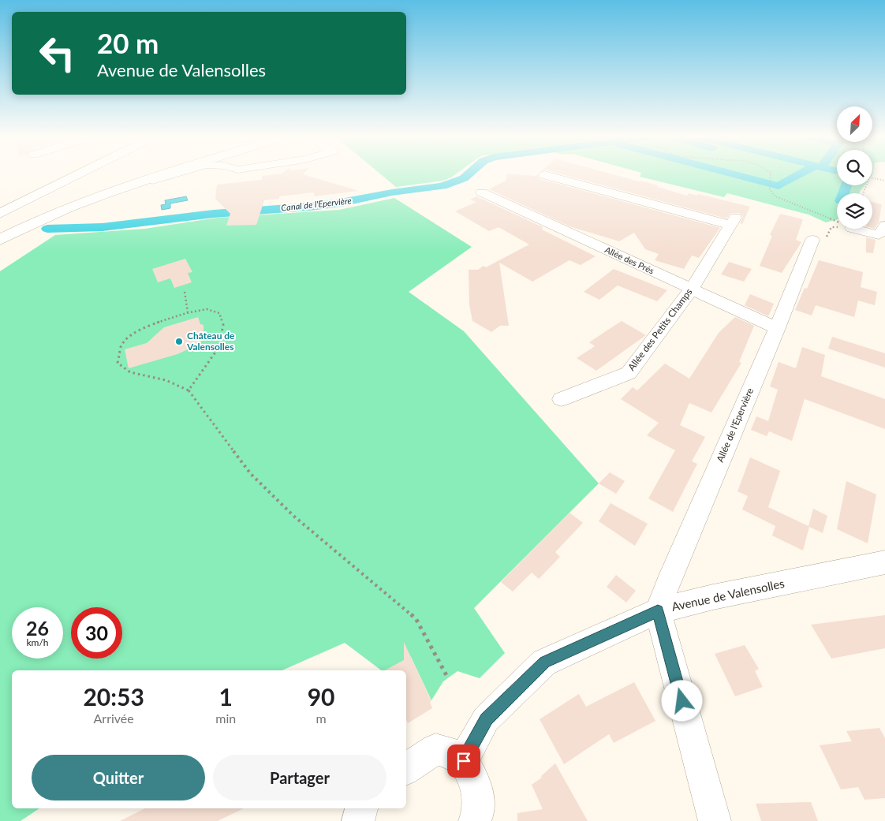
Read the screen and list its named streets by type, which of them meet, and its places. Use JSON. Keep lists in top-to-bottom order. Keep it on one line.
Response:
{"streets":{"street":["Allée des Prés","Allée des Petits Champs","Allée de l'Epervière","Avenue de Valensolles"]},"crossings":[["Allée des Prés","Allée des Petits Champs"],["Allée des Prés","Allée de l'Epervière"],["Allée de l'Epervière","Avenue de Valensolles"]],"water":["Canal de l'Epervière"],"places":["Château de Valensolles"],"north":"top right","page":{"turn":["20 m","Avenue de Valensolles"],"speed":"26 km/h","limit":"30","eta":["20:53","Arrivée","1","min","90","m"],"buttons":["Quitter","Partager"]}}
